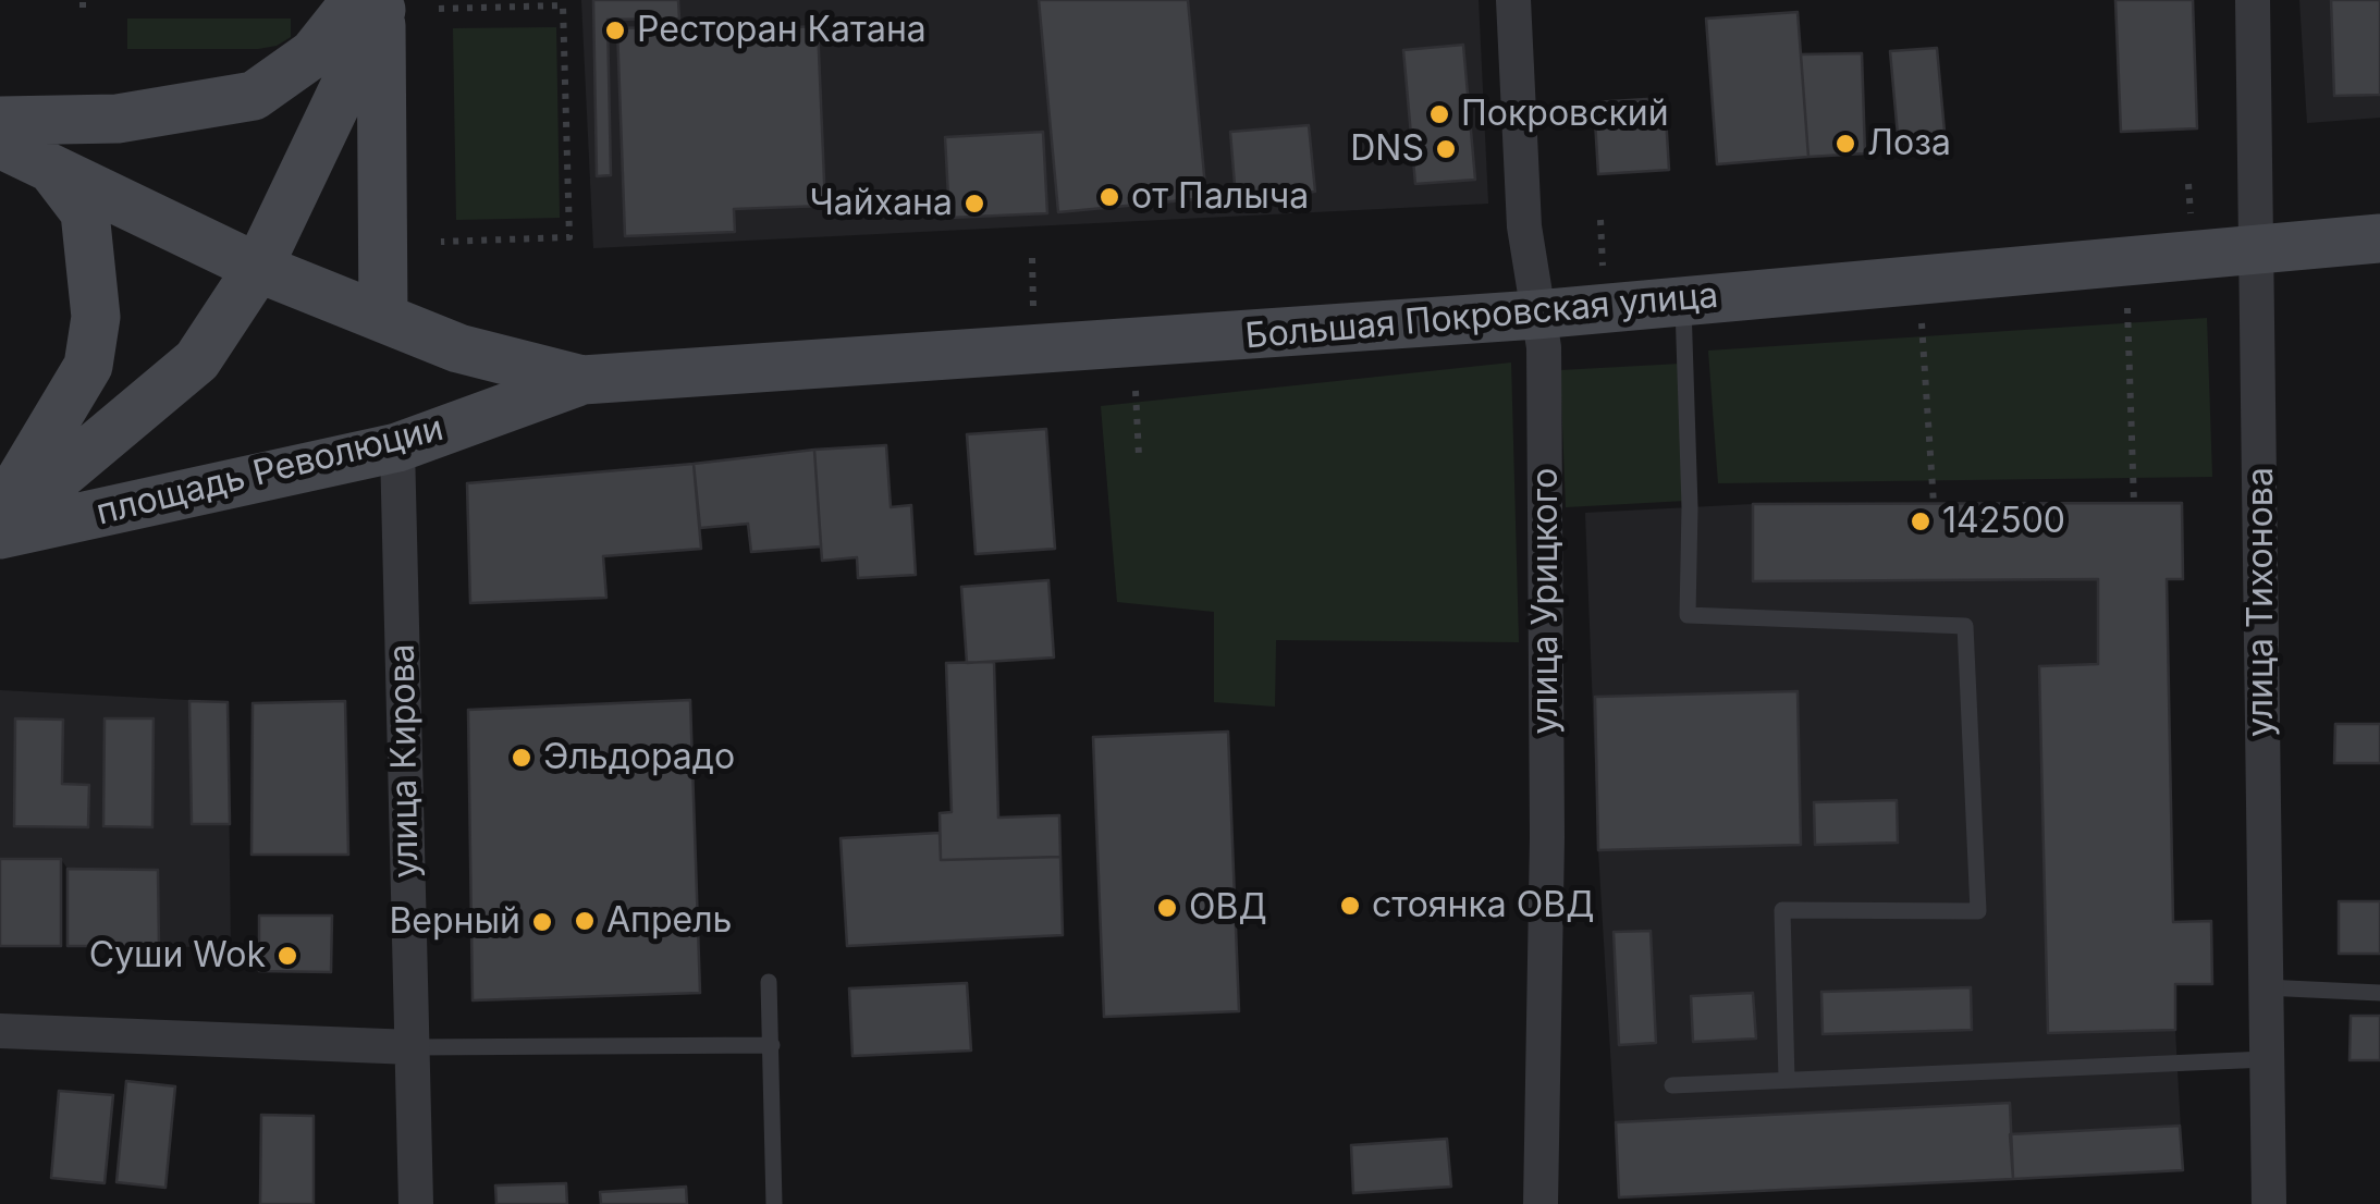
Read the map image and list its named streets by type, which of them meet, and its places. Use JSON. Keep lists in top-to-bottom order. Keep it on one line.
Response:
{"streets":{"main road":["Большая Покровская улица","площадь Революции"],"street":["улица Урицкого","улица Тихонова","улица Кирова"]},"crossings":[["Большая Покровская улица","площадь Революции"],["Большая Покровская улица","улица Урицкого"],["Большая Покровская улица","улица Тихонова"],["площадь Революции","улица Кирова"]],"places":["Ресторан Катана","Покровский","Лоза","DNS","от Палыча","Чайхана","142500","Эльдорадо","стоянка ОВД","ОВД","Апрель","Верный","Суши Wok"]}
